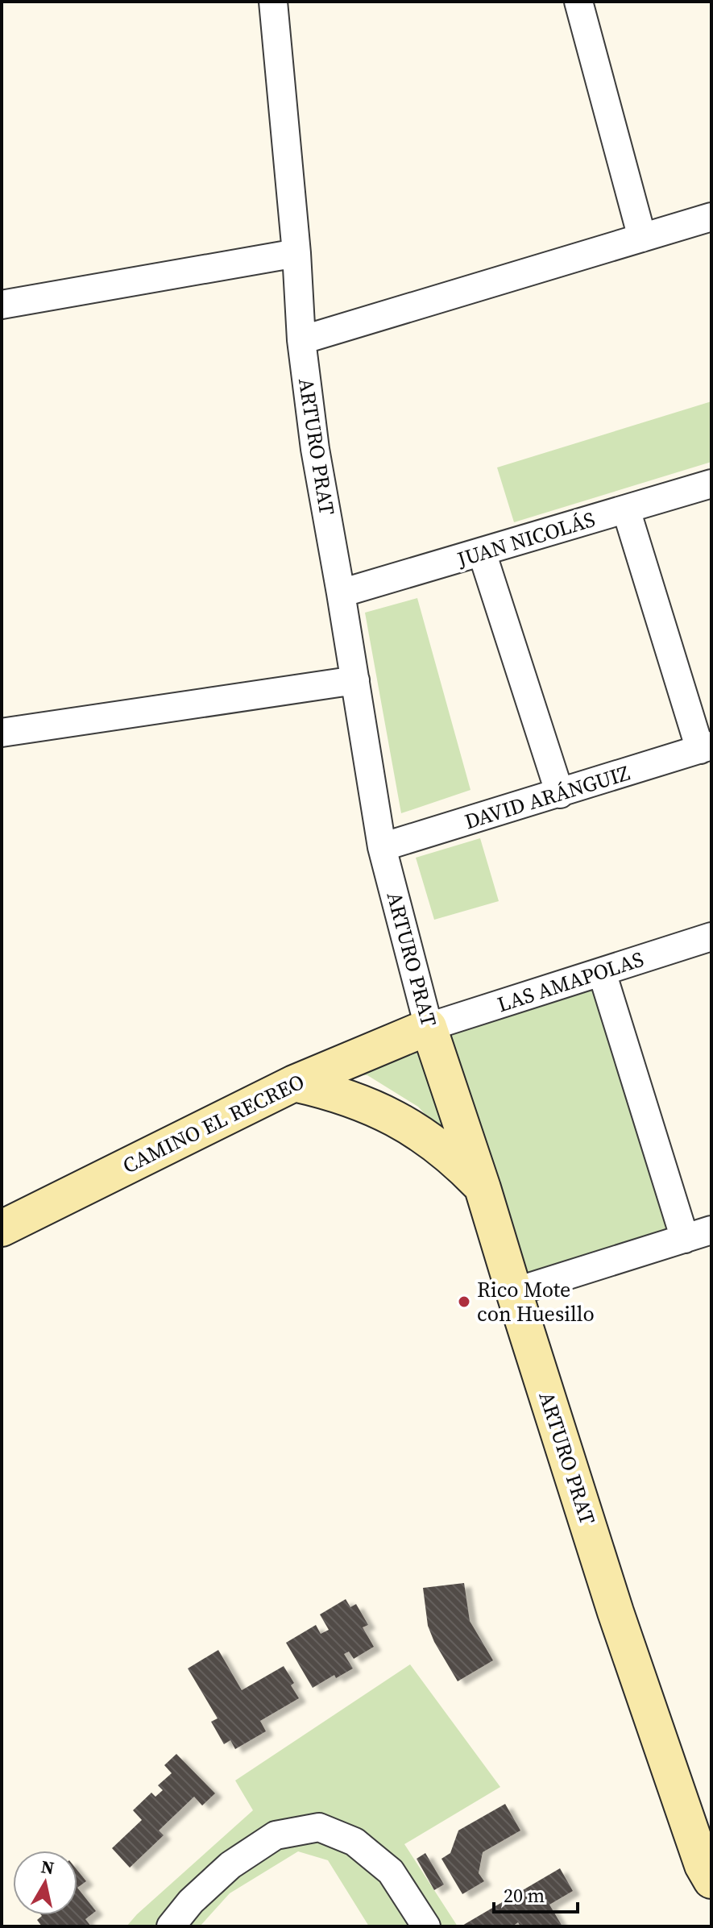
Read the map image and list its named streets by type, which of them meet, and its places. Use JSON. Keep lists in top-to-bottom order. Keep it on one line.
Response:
{"streets":{"main road":["ARTURO PRAT","CAMINO EL RECREO"],"street":["JUAN NICOLÁS","DAVID ARÁNGUIZ","LAS AMAPOLAS"]},"crossings":[["ARTURO PRAT","JUAN NICOLÁS"],["ARTURO PRAT","DAVID ARÁNGUIZ"],["ARTURO PRAT","LAS AMAPOLAS"],["ARTURO PRAT","CAMINO EL RECREO"],["LAS AMAPOLAS","CAMINO EL RECREO"]],"places":["Rico Mote con Huesillo"],"scale_bar":"20 m","north":"top"}
